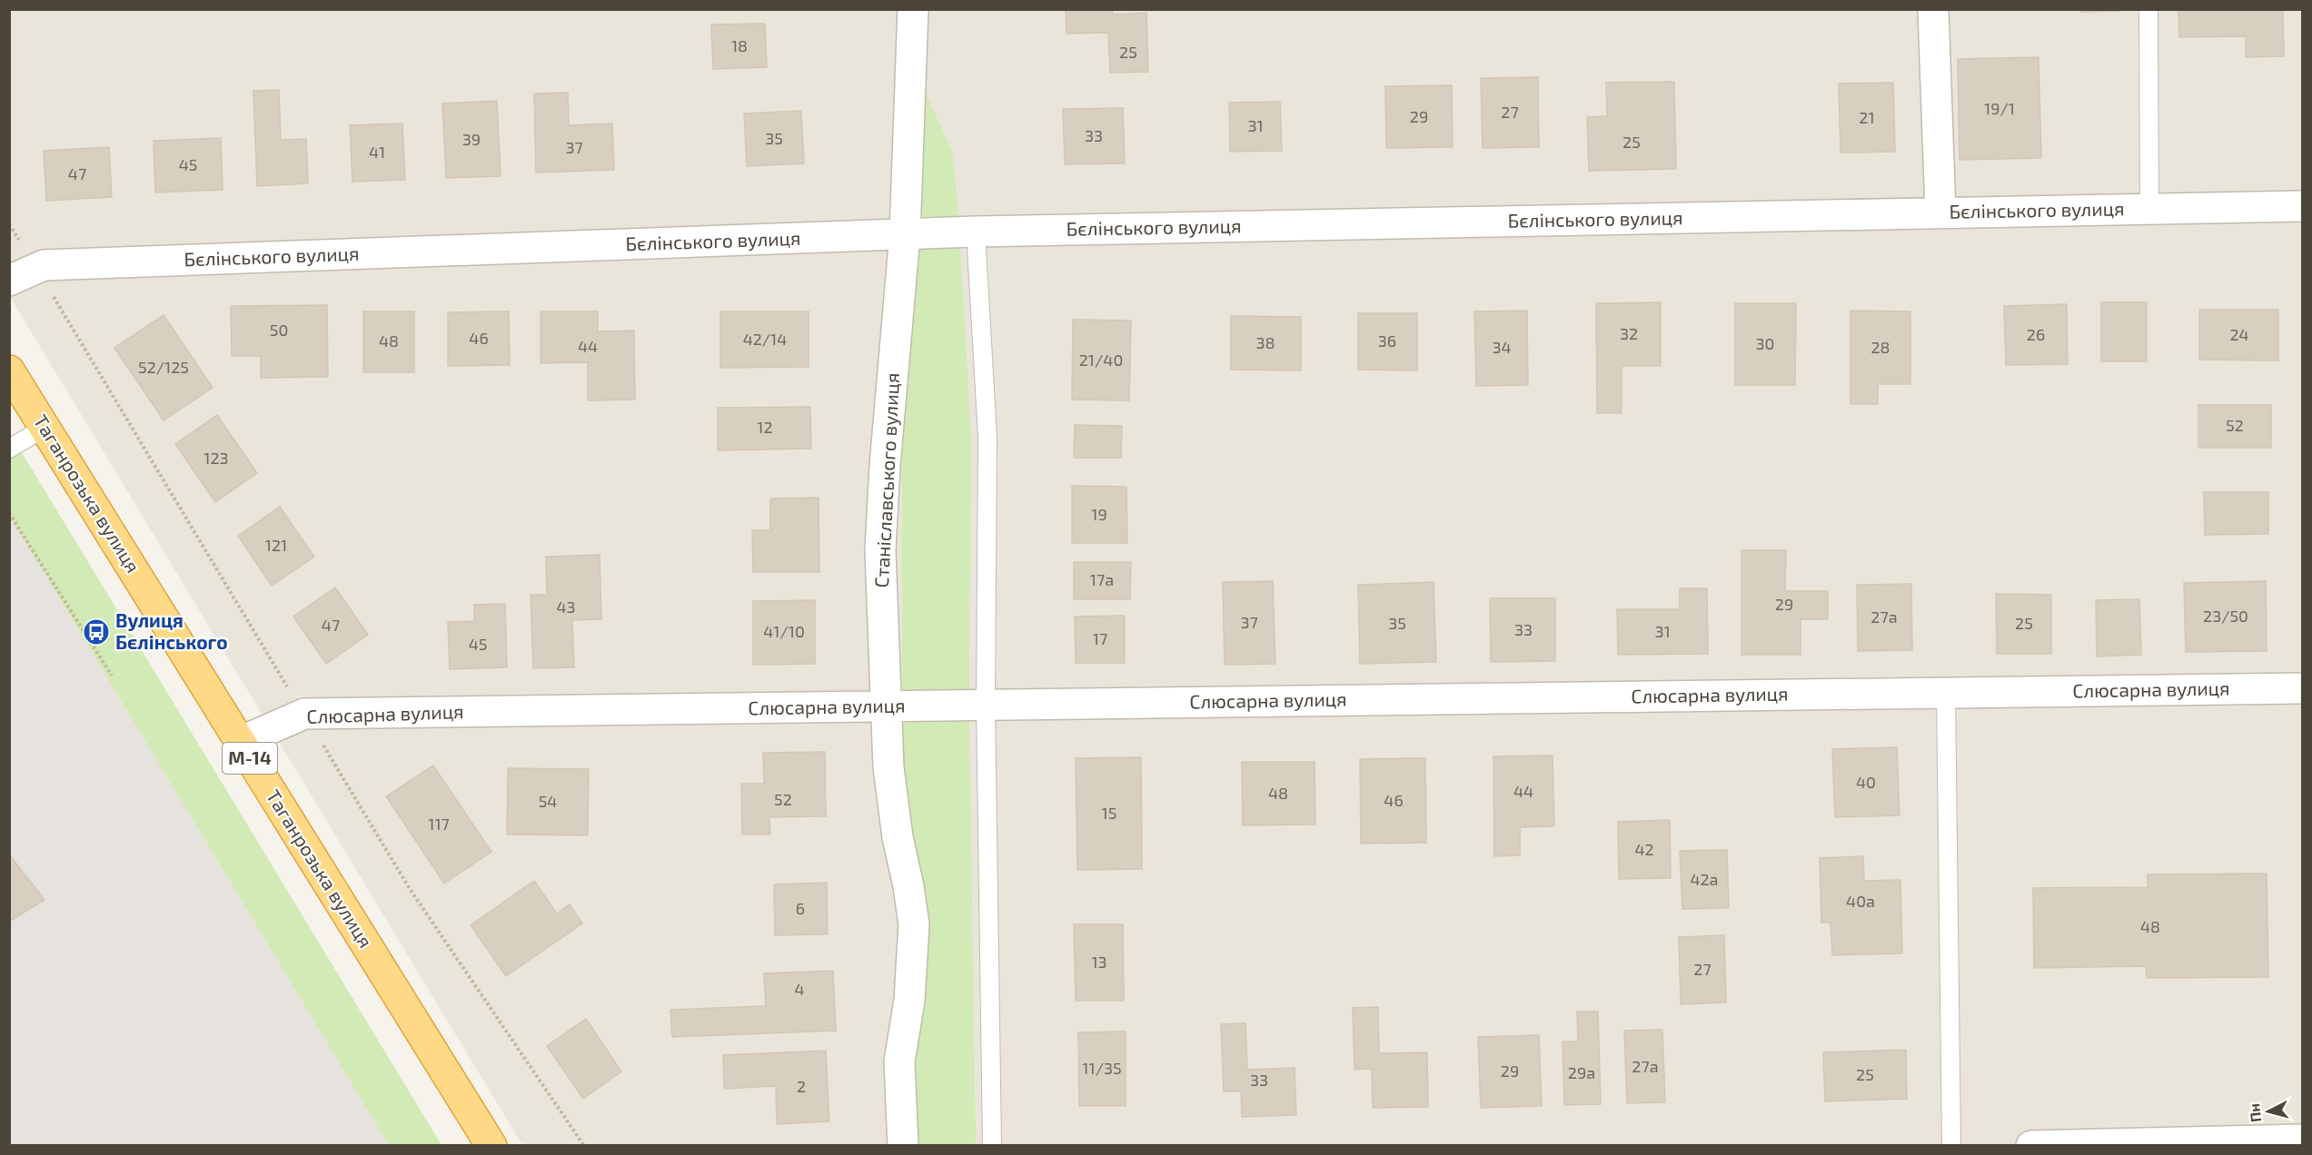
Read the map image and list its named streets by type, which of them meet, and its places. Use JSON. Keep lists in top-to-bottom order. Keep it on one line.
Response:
{"streets":{"highway":["Таганрозька вулиця","М-14"],"street":["Бєлінського вулиця","Станіславського вулиця","Слюсарна вулиця"]},"crossings":[["Бєлінського вулиця","Станіславського вулиця"],["Станіславського вулиця","Слюсарна вулиця"],["Таганрозька вулиця","Слюсарна вулиця"]],"places":{"bus stop":["Вулиця Бєлінського"]},"house_numbers":["18","25","19/1","27","29","21","31","33","35","39","25","37","41","45","47","50","32","26","24","46","42/14","48","36","38","30","44","34","28","21/40","52/125","52","12","123","19","121","17а","29","43","23/50","27а","37","35","25","47","33","41/10","31","17","45","40","44","48","52","46","54","15","117","42","42а","40а","6","48","13","27","4","27а","11/35","29","29а","25","33","2"],"north":"left"}
